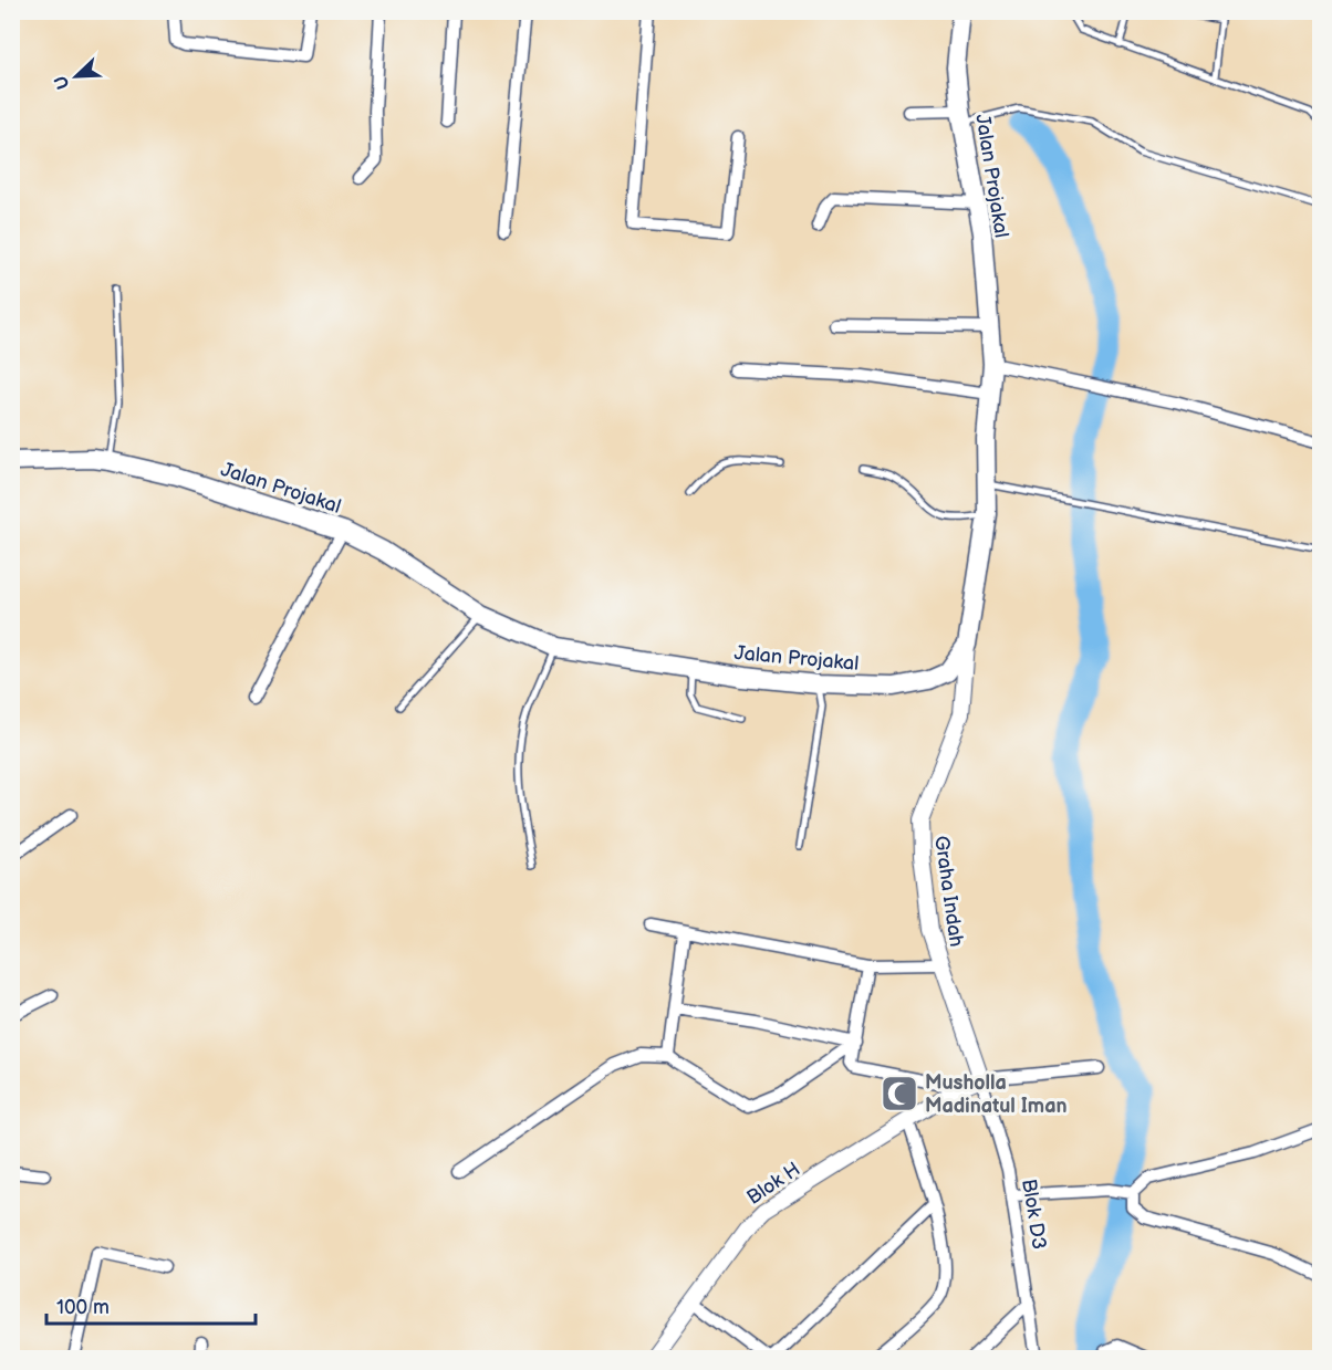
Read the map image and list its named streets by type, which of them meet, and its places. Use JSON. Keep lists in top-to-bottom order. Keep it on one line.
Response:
{"streets":{"main road":["Jalan Projakal"],"street":["Graha Indah","Blok H","Blok D3"]},"crossings":[["Jalan Projakal","Graha Indah"],["Graha Indah","Blok D3"]],"places":{"mosque":["Musholla Madinatul Iman"]},"scale_bar":"100 m","north":"bottom left"}
